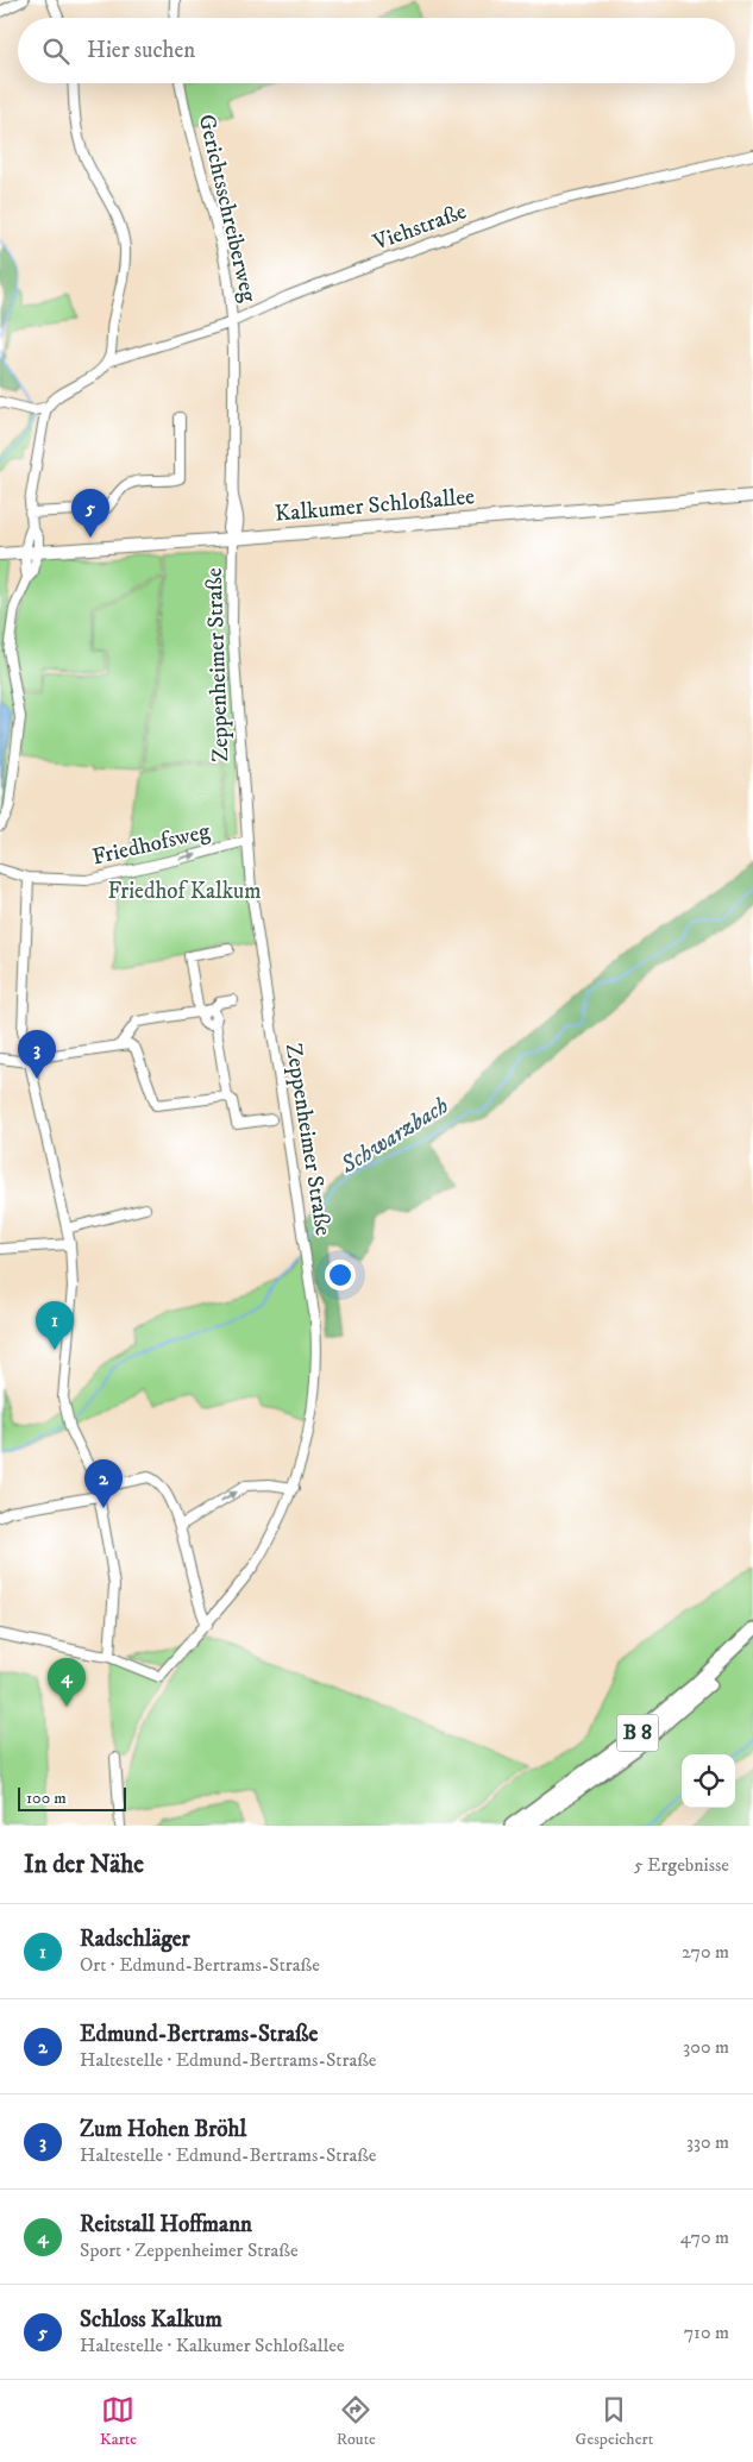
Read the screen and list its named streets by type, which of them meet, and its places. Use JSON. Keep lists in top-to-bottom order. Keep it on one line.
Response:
{"streets":{"highway":["B 8"],"main road":["Kalkumer Schloßallee"],"street":["Gerichtsschreiberweg","Viehstraße","Zeppenheimer Straße","Friedhofsweg"]},"crossings":[["Gerichtsschreiberweg","Viehstraße"],["Gerichtsschreiberweg","Kalkumer Schloßallee"],["Gerichtsschreiberweg","Zeppenheimer Straße"],["Kalkumer Schloßallee","Zeppenheimer Straße"],["Zeppenheimer Straße","Friedhofsweg"]],"one_way":["Friedhofsweg"],"water":["Schwarzbach"],"parks":["Friedhof Kalkum"],"scale_bar":"100 m","page":{"search":"Hier suchen","pins":["5","3","1","2","4"],"scale":"100 m","heading":["In der Nähe","5 Ergebnisse"],"list":[{"mark":"1","name":"Radschläger","note":"Ort · Edmund-Bertrams-Straße","value":"270 m"},{"mark":"2","name":"Edmund-Bertrams-Straße","note":"Haltestelle · Edmund-Bertrams-Straße","value":"300 m"},{"mark":"3","name":"Zum Hohen Bröhl","note":"Haltestelle · Edmund-Bertrams-Straße","value":"330 m"},{"mark":"4","name":"Reitstall Hoffmann","note":"Sport · Zeppenheimer Straße","value":"470 m"},{"mark":"5","name":"Schloss Kalkum","note":"Haltestelle · Kalkumer Schloßallee","value":"710 m"}],"nav":["Karte","Route","Gespeichert"]}}
